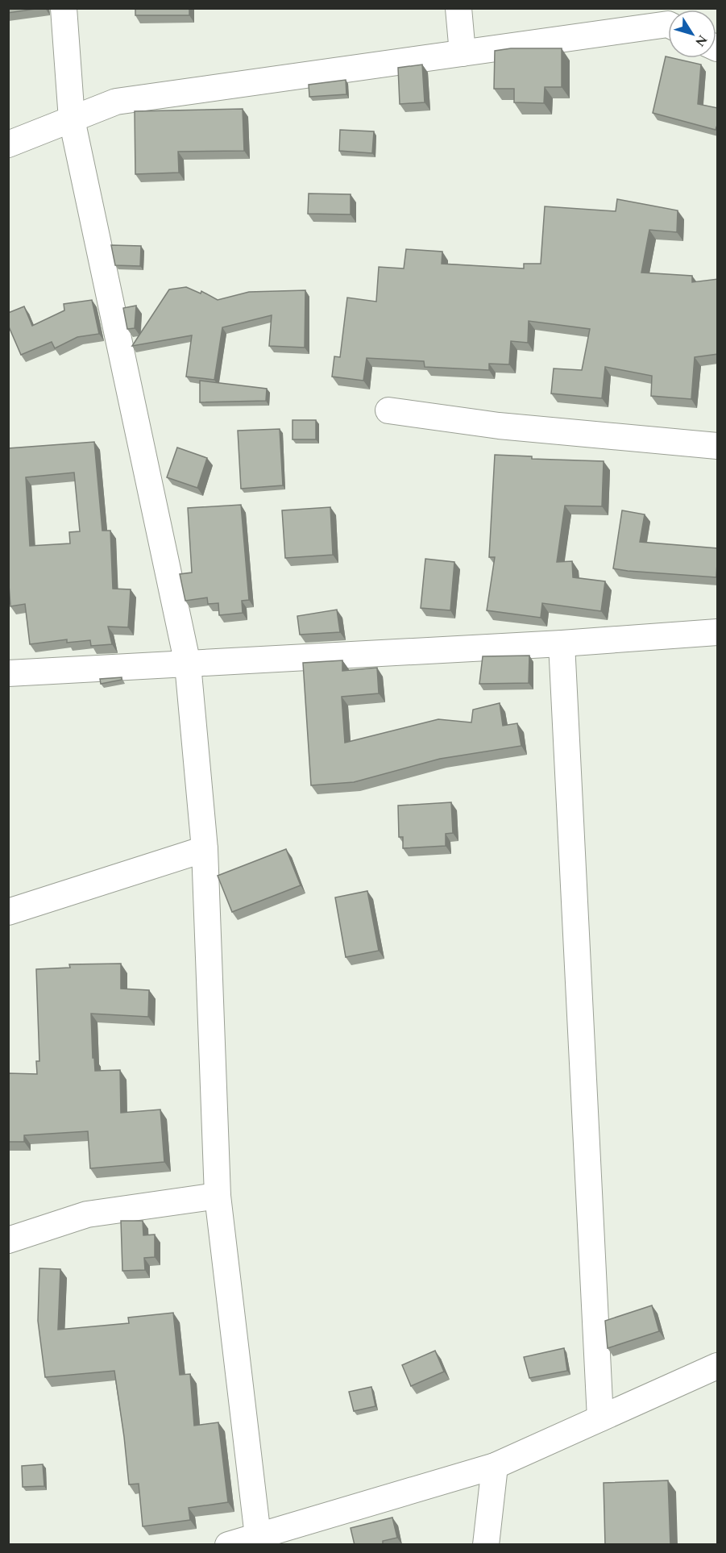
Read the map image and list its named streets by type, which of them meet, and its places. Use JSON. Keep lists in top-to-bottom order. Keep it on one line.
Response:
{"north":"bottom right"}
